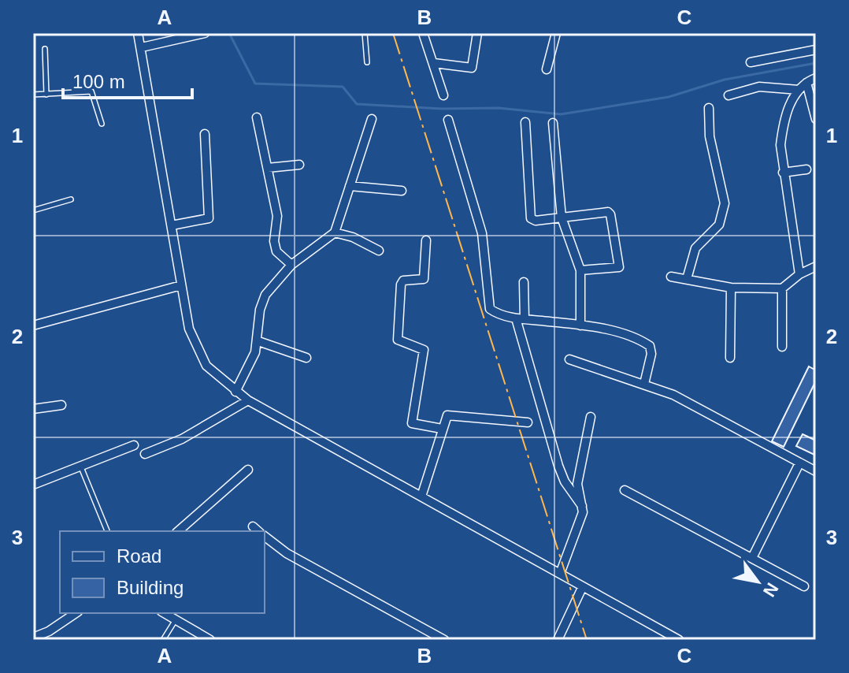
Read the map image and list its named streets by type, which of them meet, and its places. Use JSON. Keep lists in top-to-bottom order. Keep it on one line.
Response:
{"legend":["Road","Building"],"scale_bar":"100 m","north":"bottom right","grid":{"columns":["A","B","C"],"rows":["1","2","3"]}}
